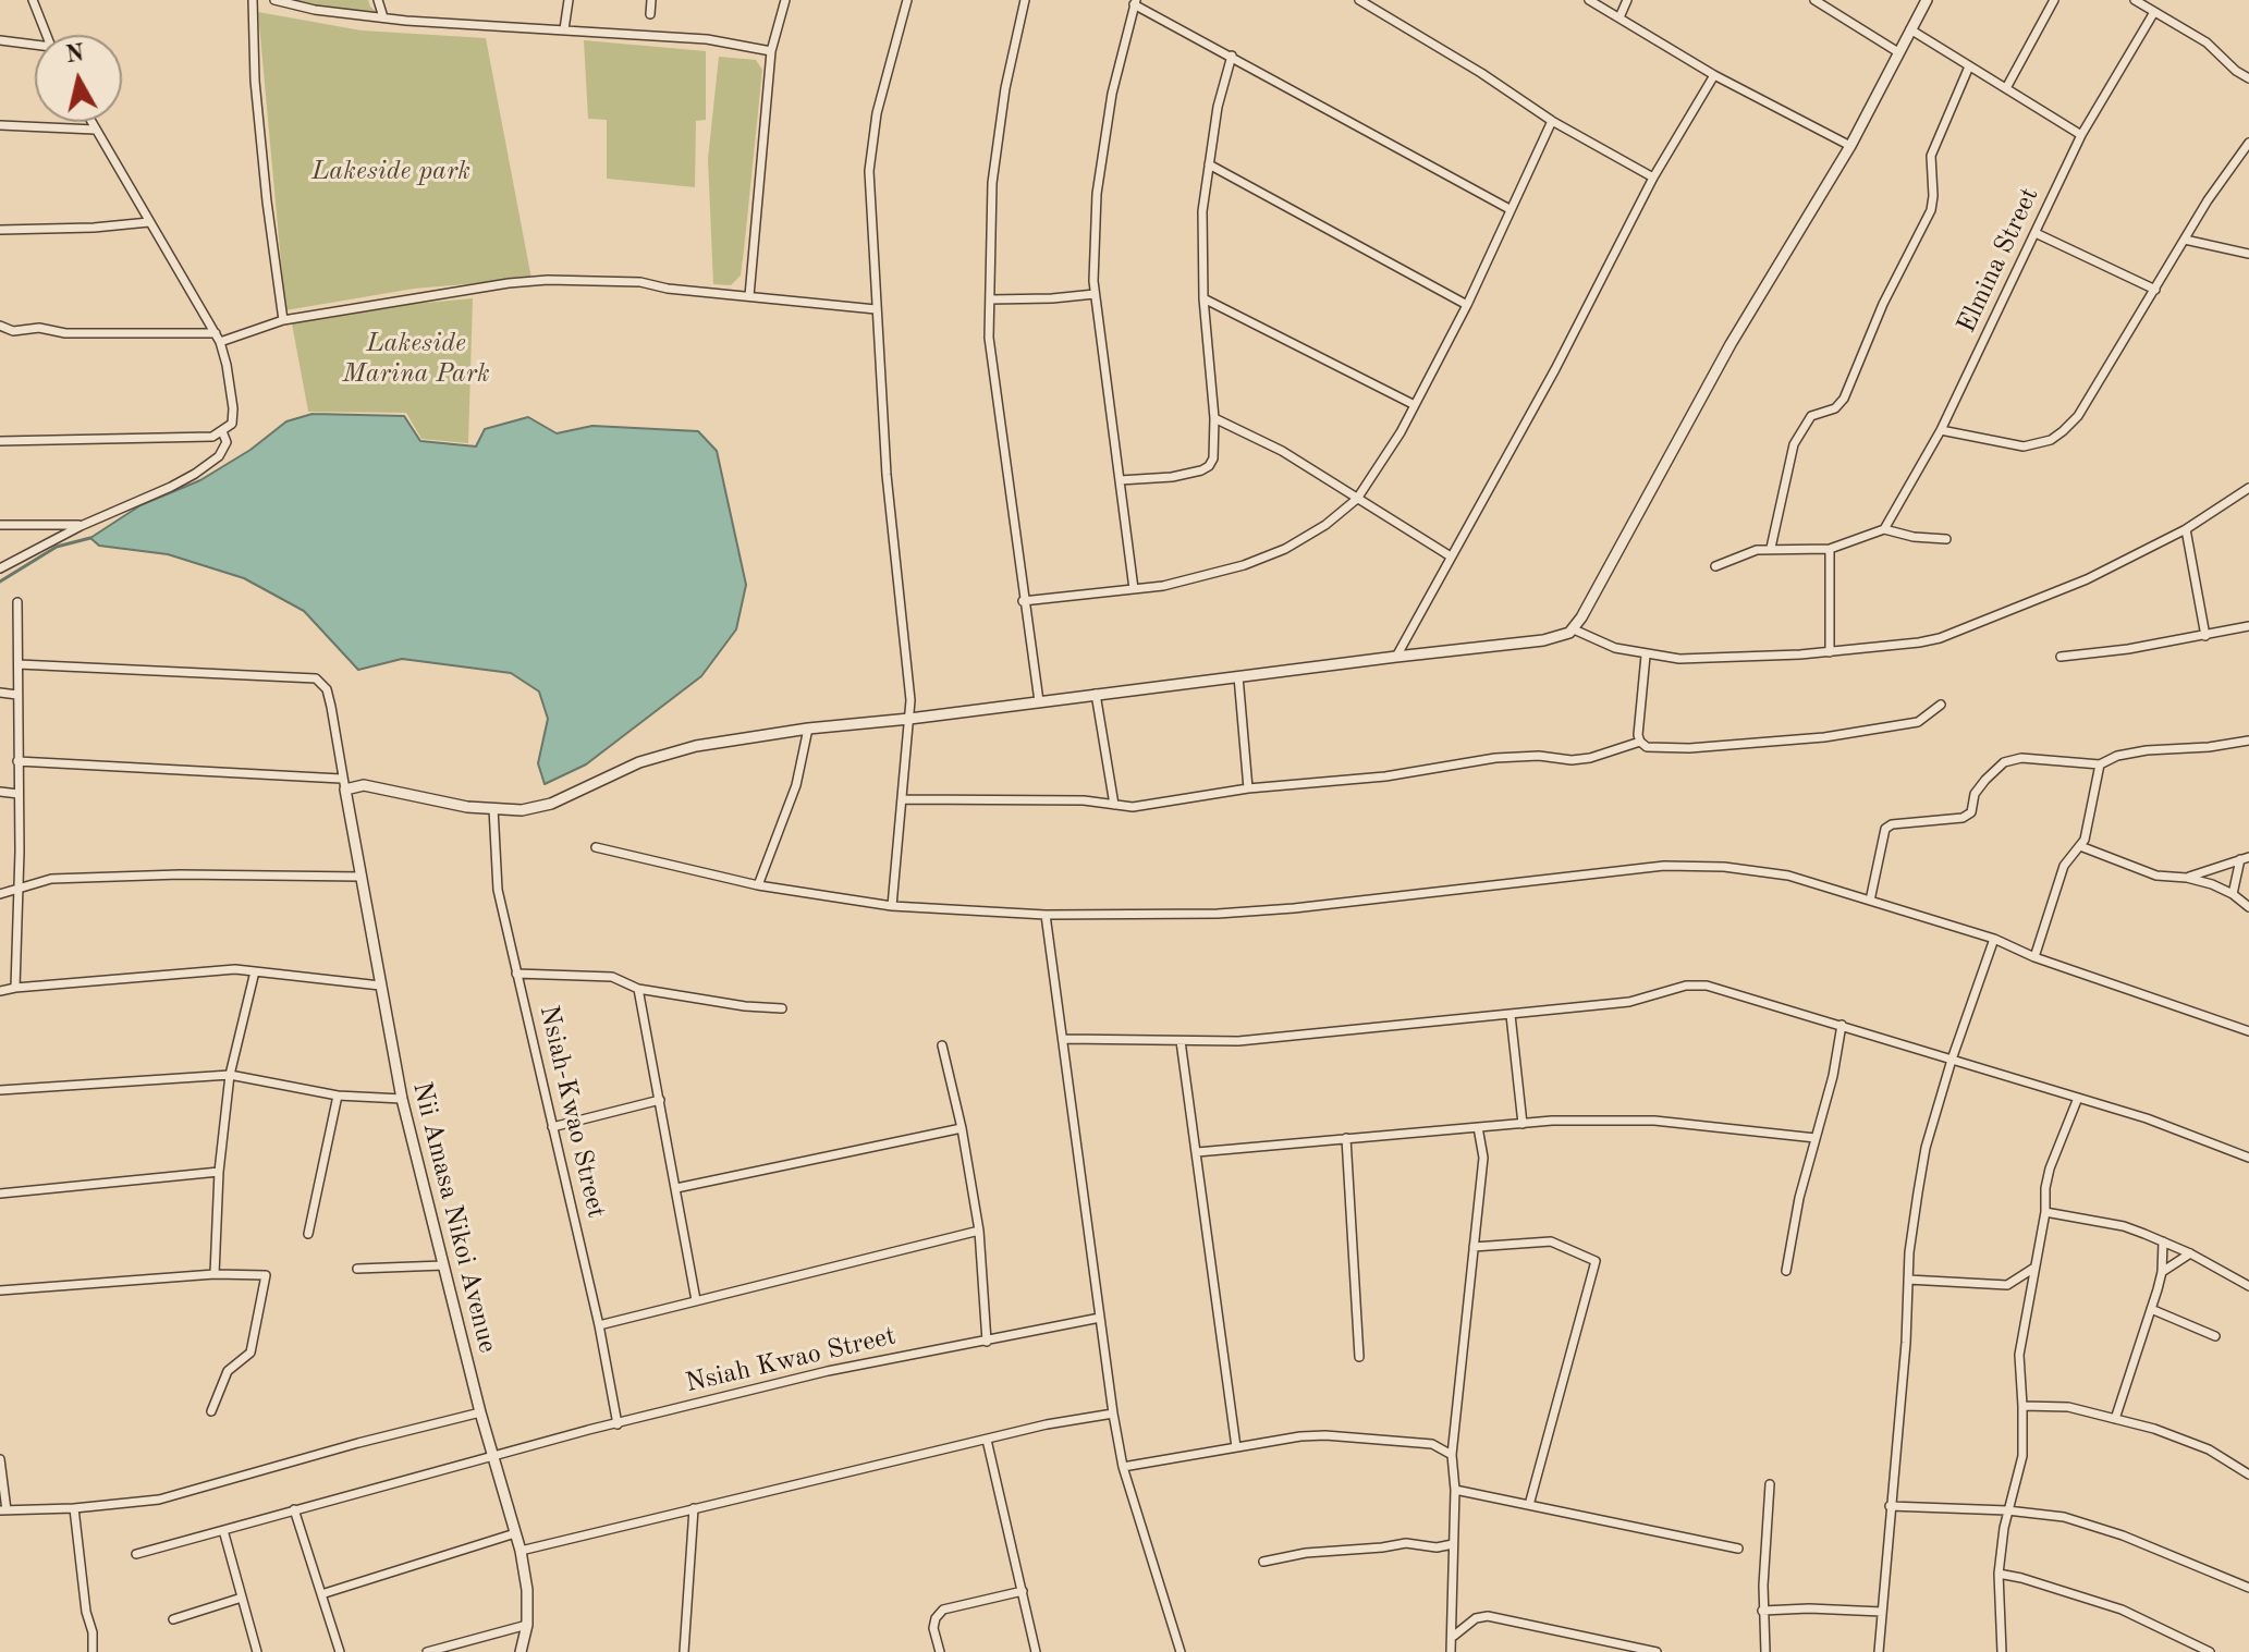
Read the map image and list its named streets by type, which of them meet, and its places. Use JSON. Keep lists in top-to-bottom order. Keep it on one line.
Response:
{"streets":{"street":["Elmina Street","Nsiah-Kwao Street","Nii Amasa Nikoi Avenue","Nsiah Kwao Street"]},"crossings":[["Nsiah-Kwao Street","Nsiah Kwao Street"],["Nii Amasa Nikoi Avenue","Nsiah Kwao Street"]],"parks":["Lakeside park","Lakeside Marina Park"],"north":"top"}
